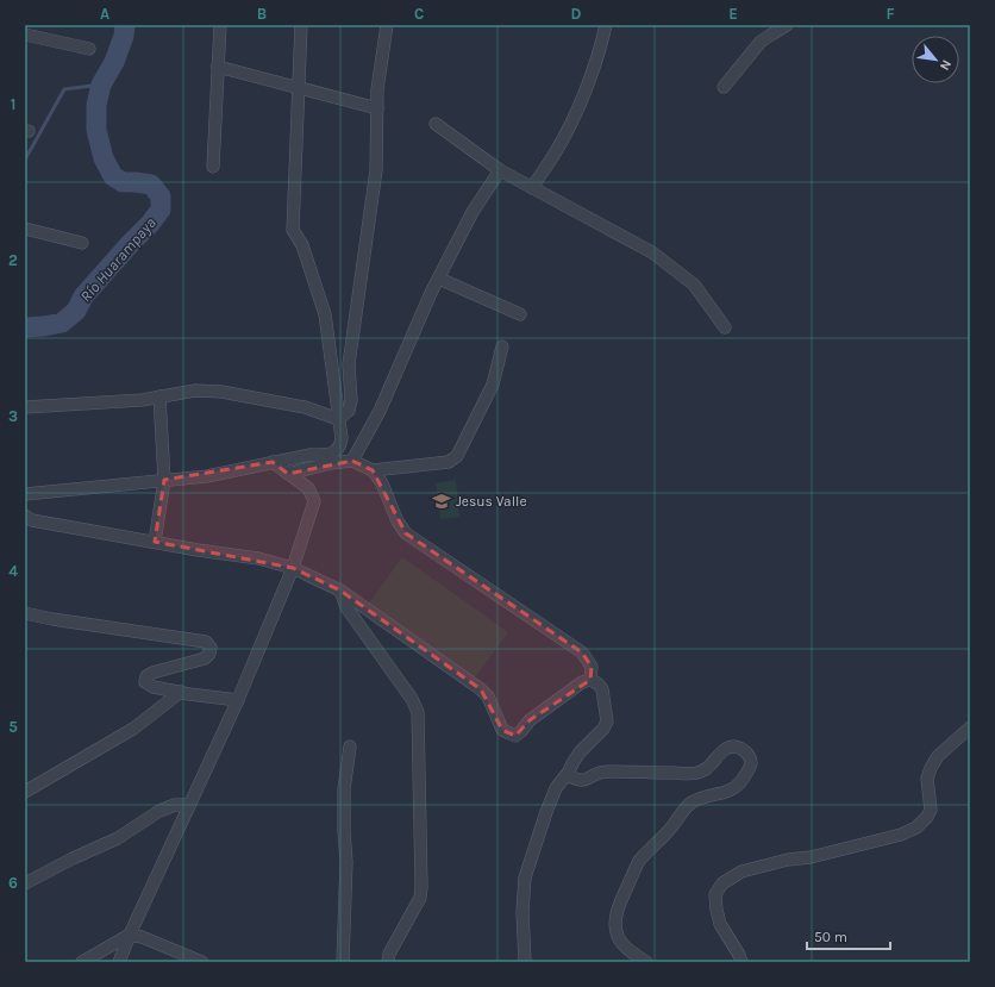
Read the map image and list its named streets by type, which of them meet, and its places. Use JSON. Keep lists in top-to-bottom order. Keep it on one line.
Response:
{"water":["Río Huarampaya"],"places":{"school or university":["Jesus Valle"]},"scale_bar":"50 m","north":"bottom right","grid":{"columns":["A","B","C","D","E","F"],"rows":["1","2","3","4","5","6"]}}
